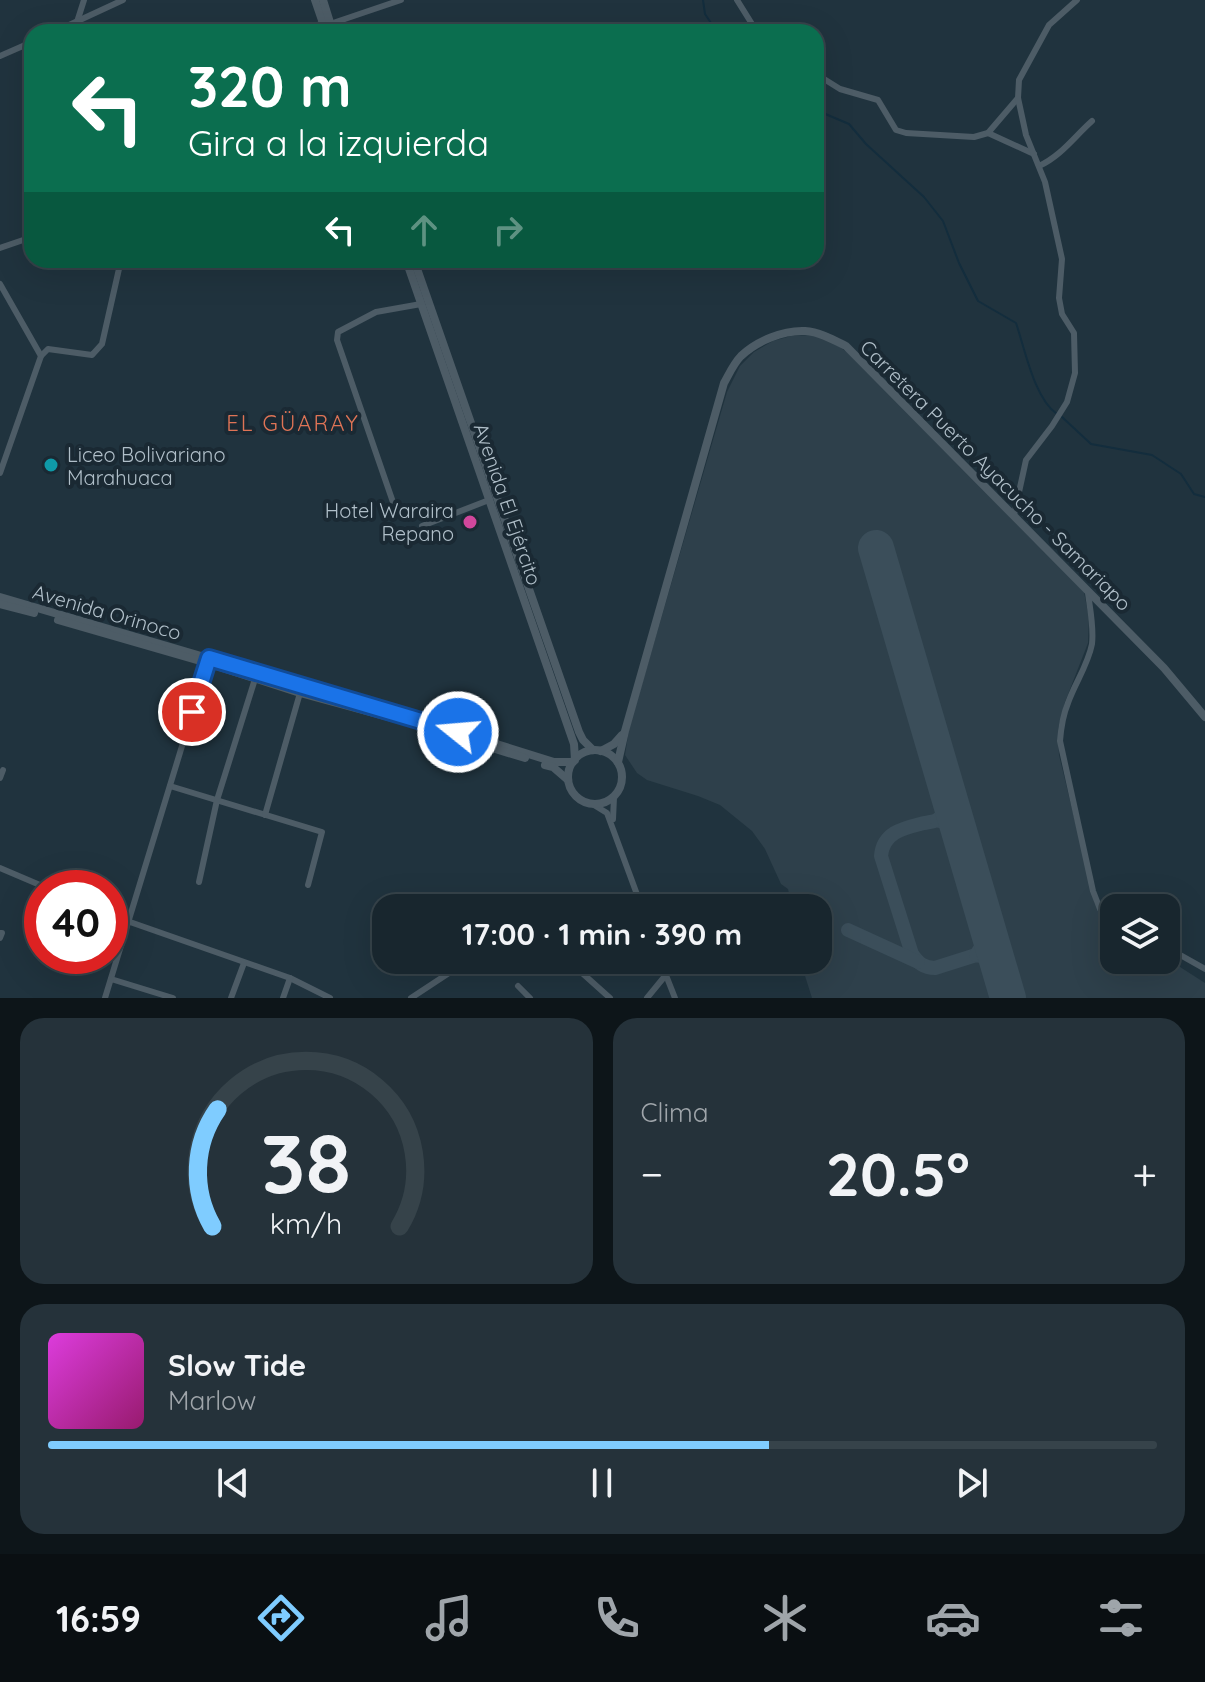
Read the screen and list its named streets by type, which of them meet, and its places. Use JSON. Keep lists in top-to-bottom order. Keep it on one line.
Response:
{"streets":{"street":["Carretera Puerto Ayacucho - Samariapo","Avenida El Ejército","Avenida Orinoco"]},"crossings":[["Carretera Puerto Ayacucho - Samariapo","Avenida El Ejército"],["Carretera Puerto Ayacucho - Samariapo","Avenida Orinoco"],["Avenida El Ejército","Avenida Orinoco"]],"districts":["EL GÜARAY"],"places":["Liceo Bolivariano Marahuaca","Hotel Waraira Repano"],"page":{"turn":["320 m","Gira a la izquierda"],"limit":"40","trip":"17:00 · 1 min · 390 m","tile":"Clima","heat":["−","20.5°","+"],"song":["Slow Tide","Marlow"],"tabs":"16:59","gauge":["38","km/h"]}}
